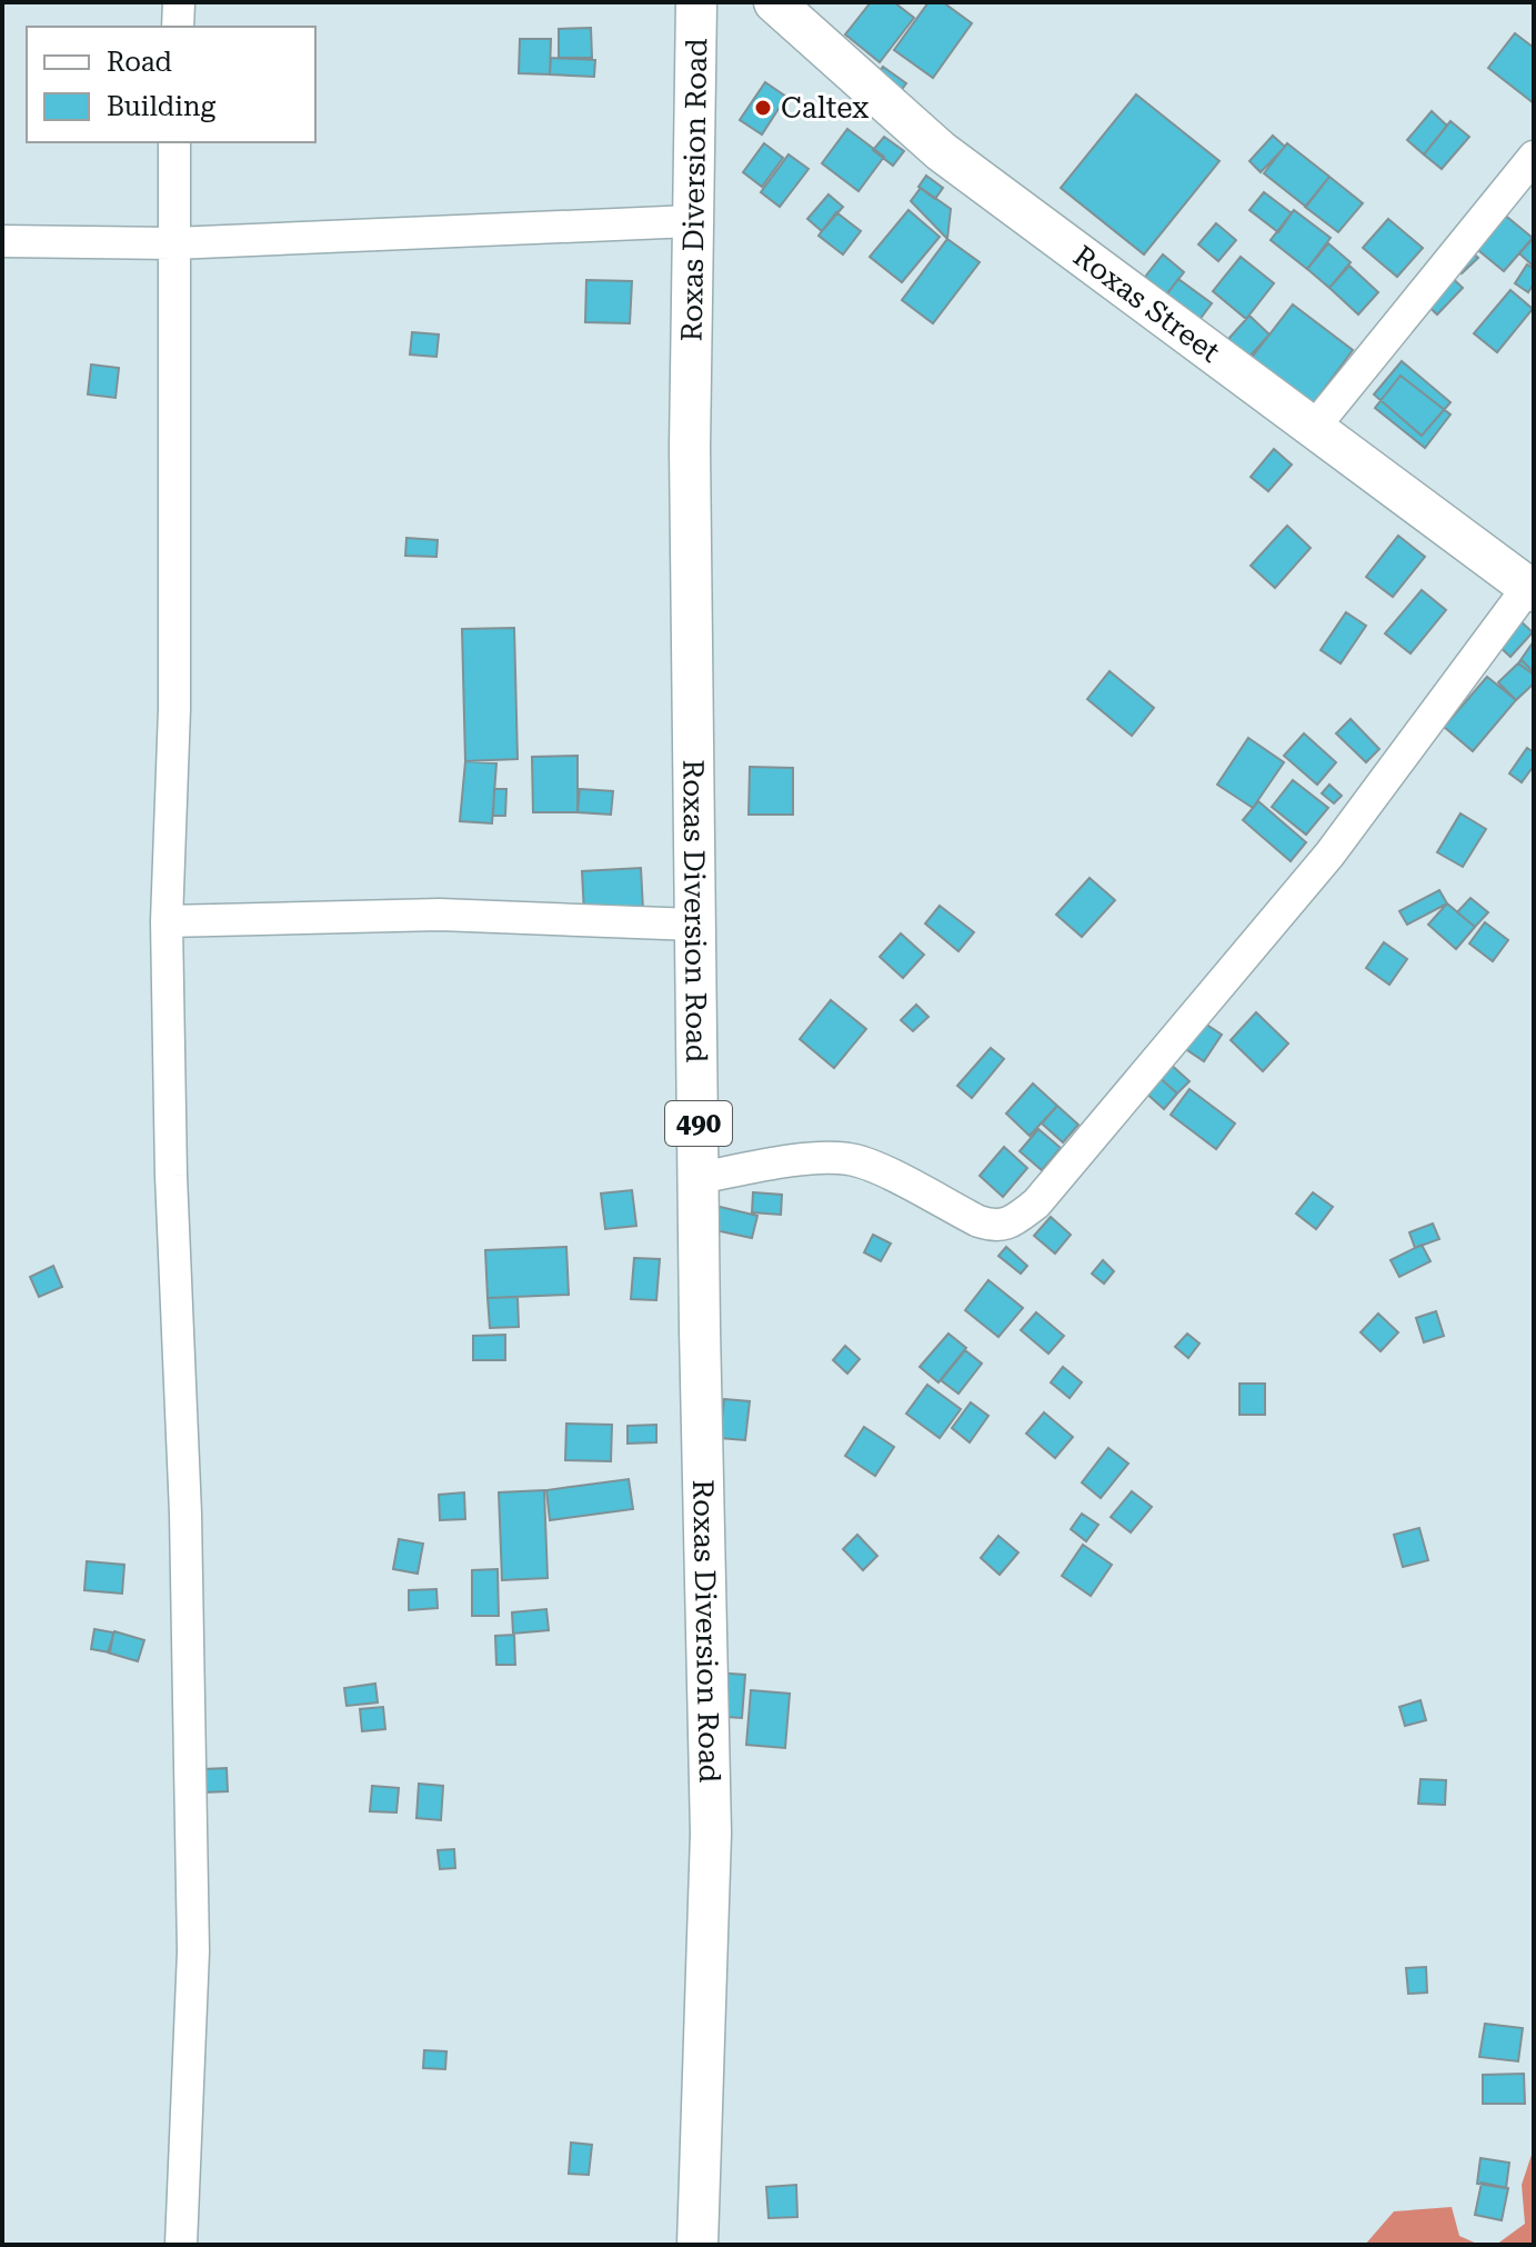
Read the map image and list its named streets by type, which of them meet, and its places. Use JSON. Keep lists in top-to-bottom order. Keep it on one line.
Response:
{"streets":{"main road":["Roxas Diversion Road","Roxas Street","490"]},"places":["Caltex"],"legend":["Road","Building"]}
